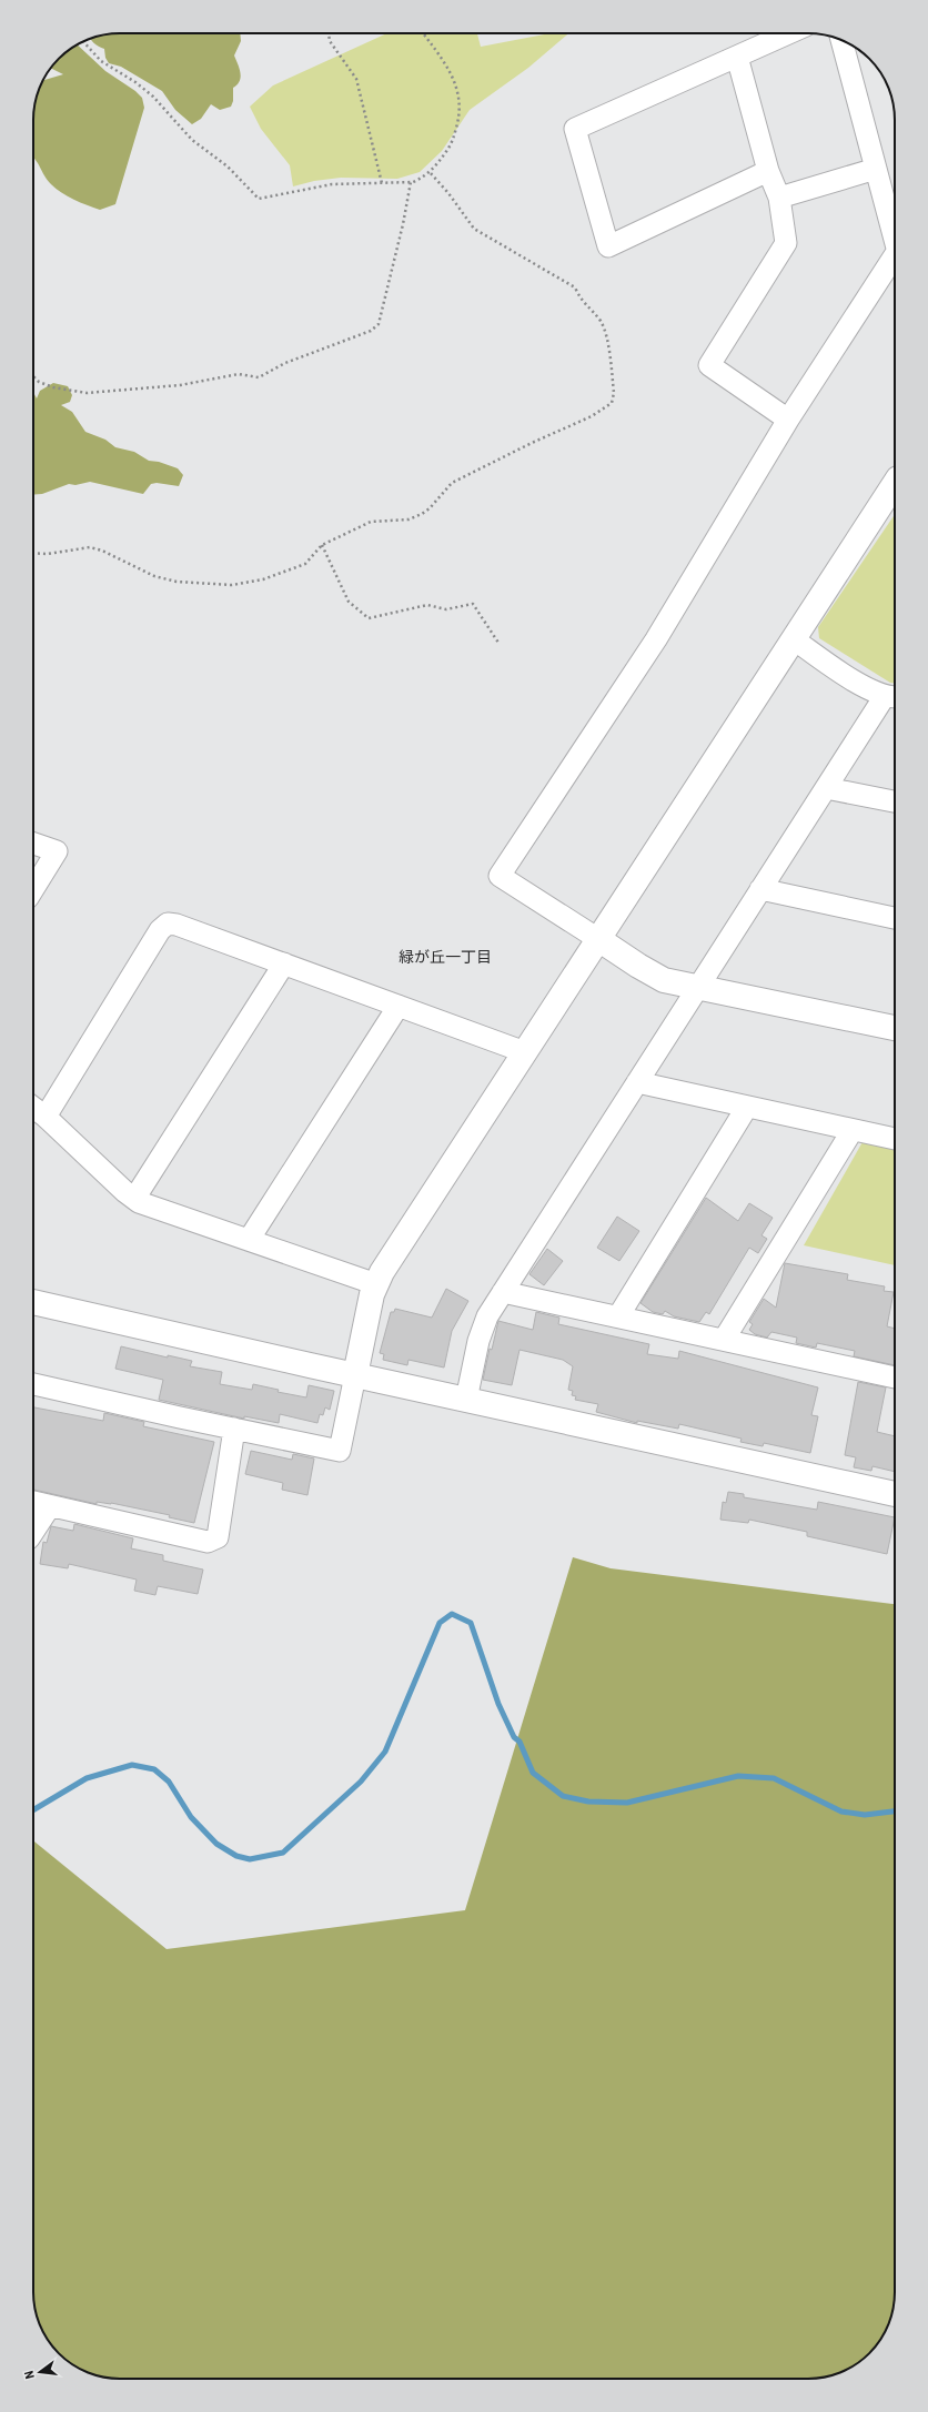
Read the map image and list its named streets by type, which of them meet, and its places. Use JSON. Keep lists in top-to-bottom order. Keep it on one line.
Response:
{"districts":["緑が丘一丁目"],"north":"left"}
